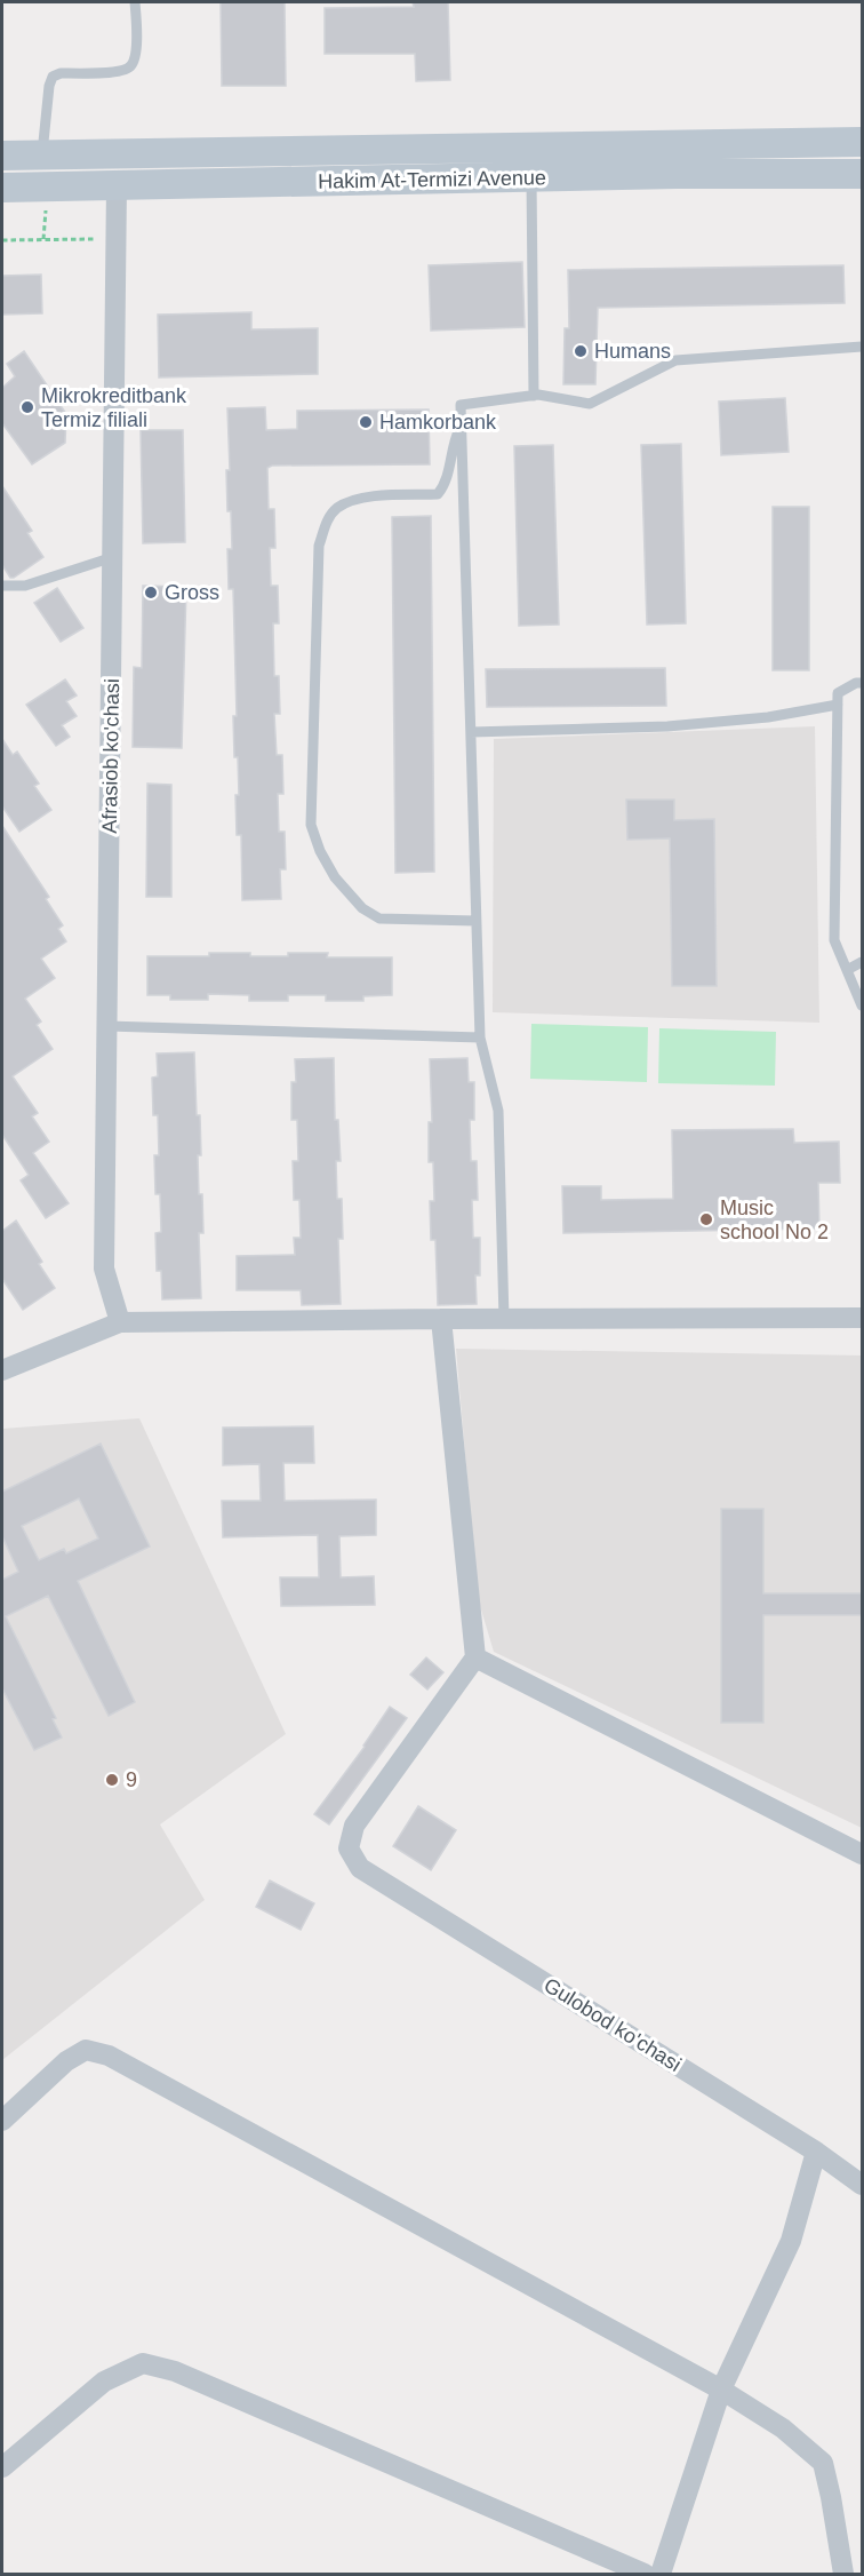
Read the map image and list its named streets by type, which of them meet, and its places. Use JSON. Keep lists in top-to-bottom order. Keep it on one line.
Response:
{"streets":{"main road":["Hakim At-Termizi Avenue"],"street":["Afrasiob ko'chasi","Gulobod ko'chasi"]},"crossings":[["Hakim At-Termizi Avenue","Afrasiob ko'chasi"]],"places":["Humans","Mikrokreditbank Termiz filiali","Hamkorbank","Gross","Music school No 2","9"]}
